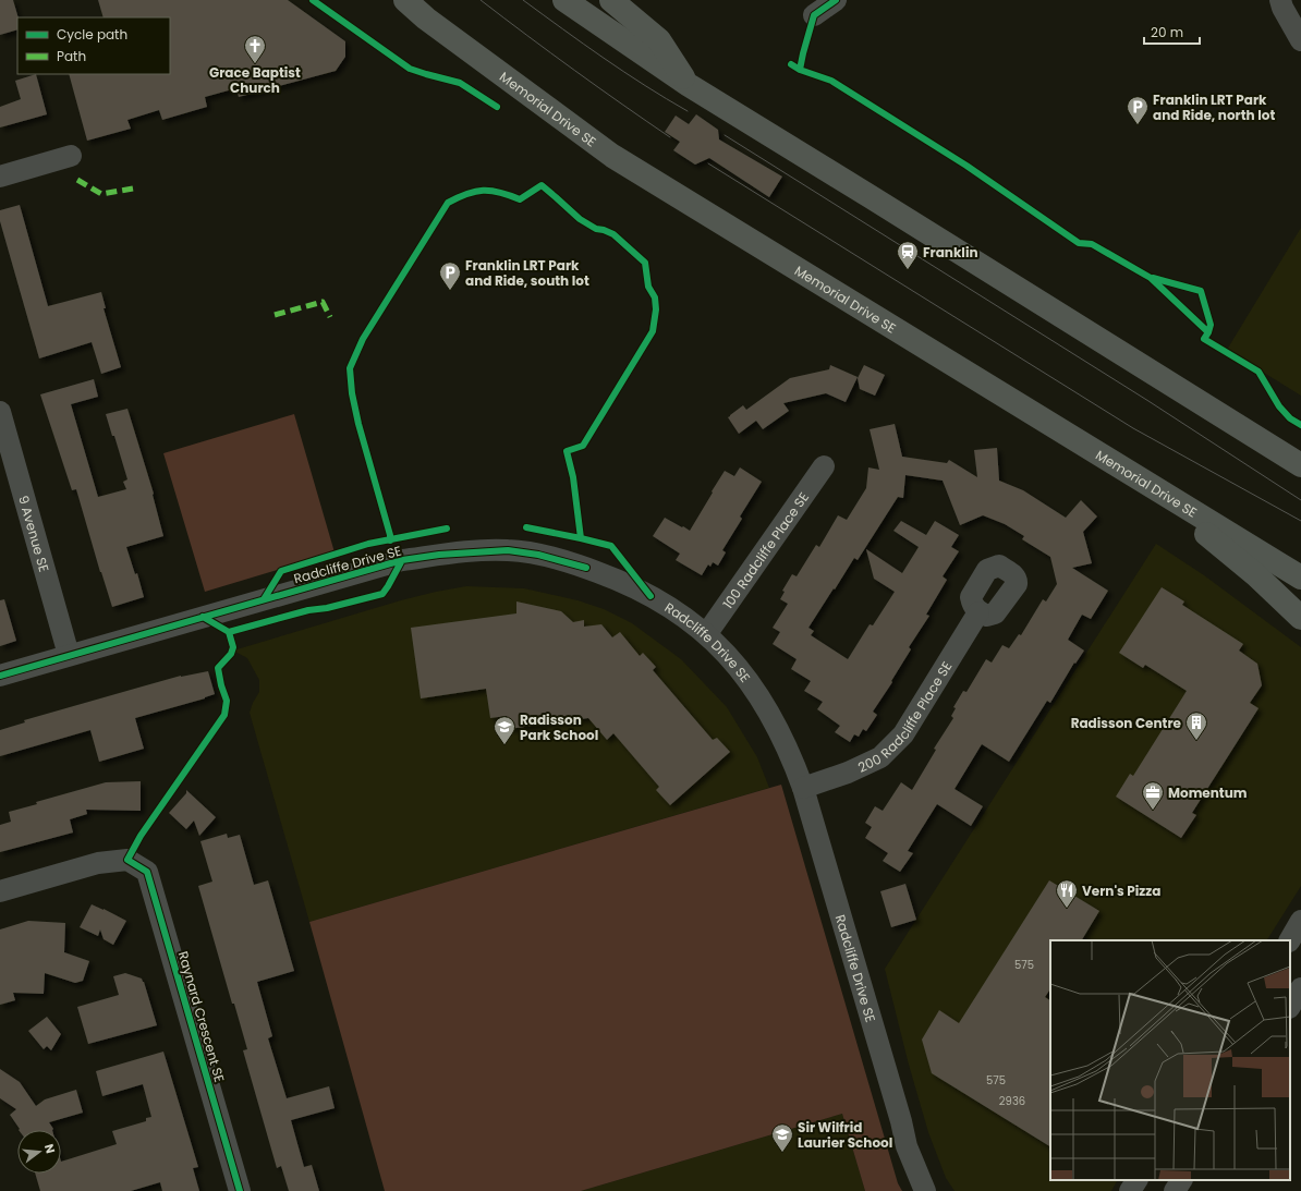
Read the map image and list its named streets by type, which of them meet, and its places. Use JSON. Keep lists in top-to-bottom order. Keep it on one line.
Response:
{"streets":{"main road":["Memorial Drive SE"],"street":["9 Avenue SE","100 Radcliffe Place SE","Radcliffe Drive SE","200 Radcliffe Place SE","Raynard Crescent SE"]},"crossings":[["9 Avenue SE","Radcliffe Drive SE"],["100 Radcliffe Place SE","Radcliffe Drive SE"],["Radcliffe Drive SE","200 Radcliffe Place SE"]],"places":{"church":["Grace Baptist Church"],"parking":["Franklin LRT Park and Ride, north lot","Franklin LRT Park and Ride, south lot"],"station":["Franklin"],"building":["Radisson Centre"],"school or university":["Radisson Park School","Sir Wilfrid Laurier School"],"office":["Momentum"],"restaurant":["Vern's Pizza"]},"house_numbers":["575","575","2936"],"legend":["Cycle path","Path"],"scale_bar":"20 m","north":"right"}
